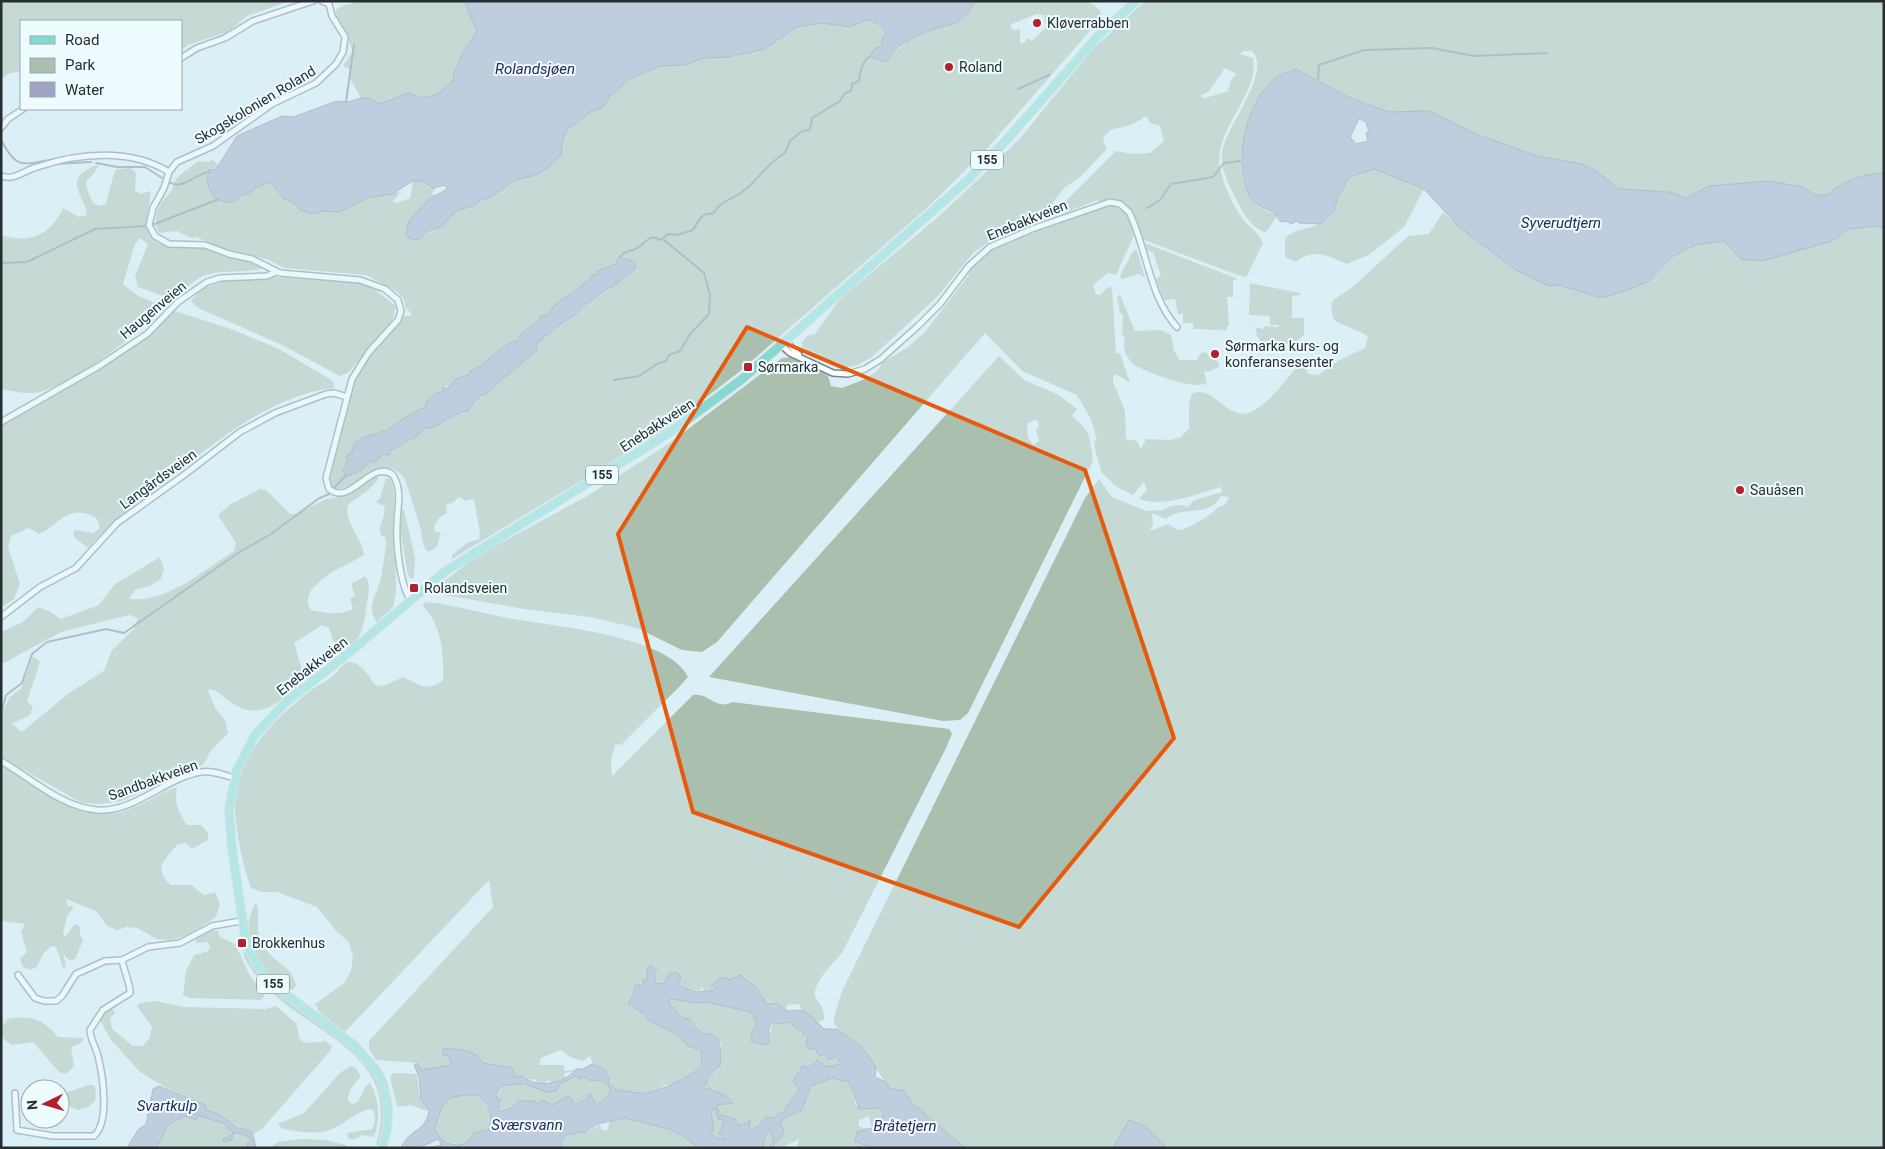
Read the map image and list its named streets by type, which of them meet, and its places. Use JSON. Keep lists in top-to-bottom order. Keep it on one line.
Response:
{"streets":{"main road":["155","Enebakkveien"],"street":["Skogskolonien Roland","Haugenveien","Langårdsveien","Sandbakkveien"]},"crossings":[["Enebakkveien","Sandbakkveien"]],"water":["Rolandsjøen","Syverudtjern","Svartkulp","Sværsvann","Bråtetjern"],"places":{"other":["Kløverrabben","Roland","Sørmarka kurs- og konferansesenter","Sauåsen"],"transit":["Sørmarka","Rolandsveien","Brokkenhus"]},"legend":["Road","Park","Water"],"north":"left"}
